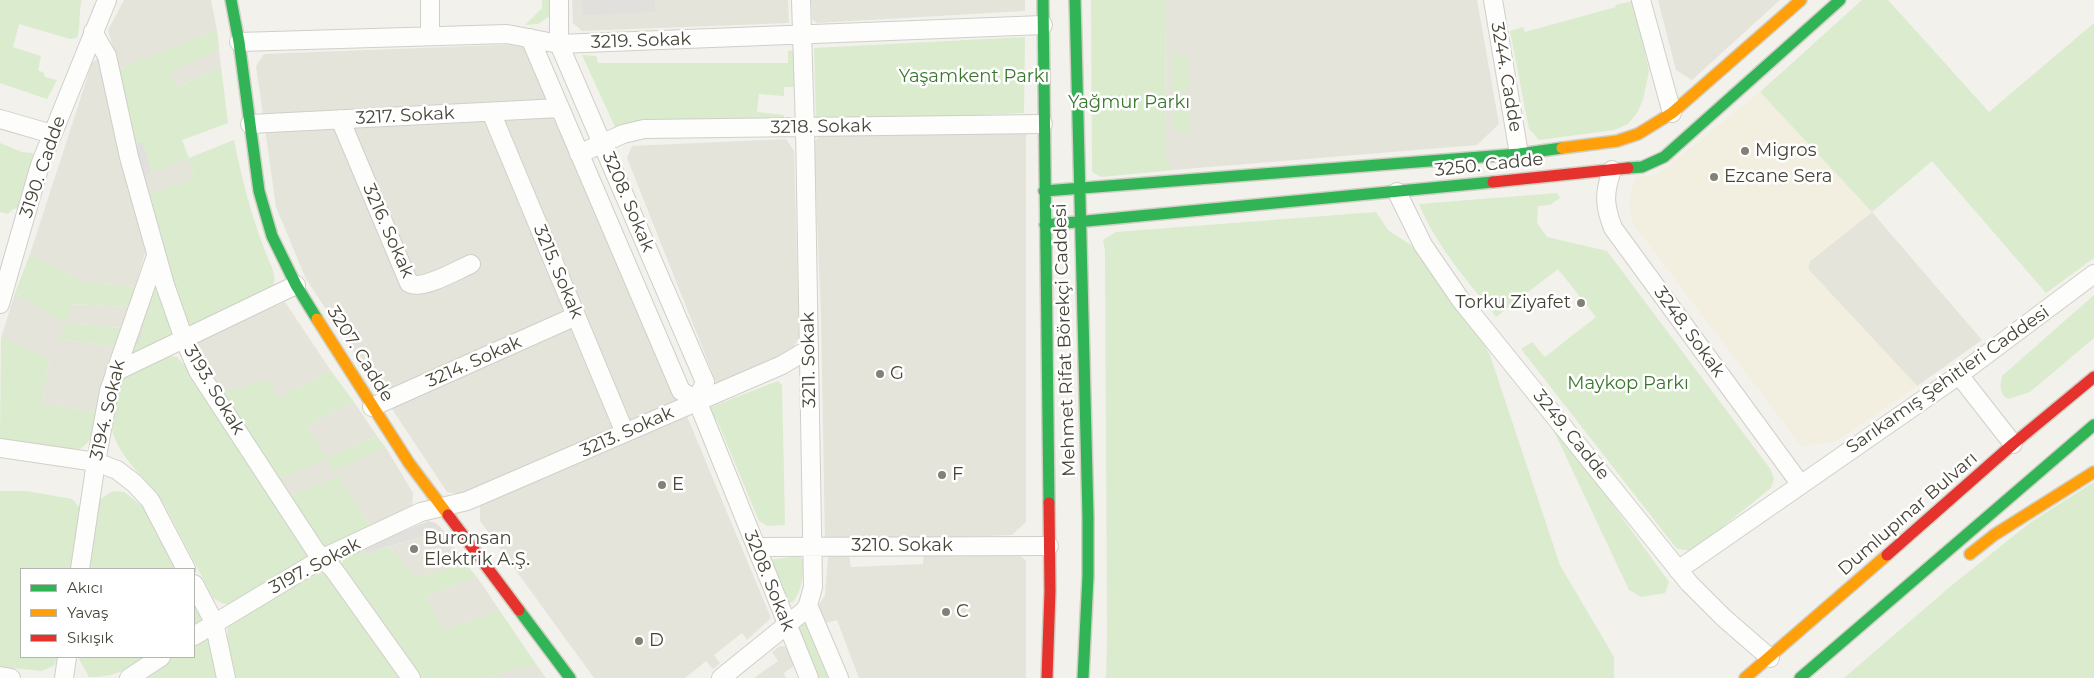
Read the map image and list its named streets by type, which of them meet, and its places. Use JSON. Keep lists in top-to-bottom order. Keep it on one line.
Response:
{"streets":{"main road":["3250. Cadde","Mehmet Rifat Börekçi Caddesi","3207. Cadde","Dumlupınar Bulvarı"],"street":["3219. Sokak","3244. Cadde","3217. Sokak","3218. Sokak","3190. Cadde","3208. Sokak","3216. Sokak","3215. Sokak","3248. Sokak","3211. Sokak","3214. Sokak","Sarıkamış Şehitleri Caddesi","3193. Sokak","3194. Sokak","3213. Sokak","3249. Cadde","3210. Sokak","3197. Sokak"]},"crossings":[["3219. Sokak","3208. Sokak"],["3219. Sokak","Mehmet Rifat Börekçi Caddesi"],["3219. Sokak","3207. Cadde"],["3219. Sokak","3211. Sokak"],["3244. Cadde","3250. Cadde"],["3217. Sokak","3208. Sokak"],["3217. Sokak","3216. Sokak"],["3217. Sokak","3215. Sokak"],["3217. Sokak","3207. Cadde"],["3218. Sokak","3208. Sokak"],["3218. Sokak","Mehmet Rifat Börekçi Caddesi"],["3218. Sokak","3211. Sokak"],["3250. Cadde","3248. Sokak"],["3250. Cadde","Mehmet Rifat Börekçi Caddesi"],["3250. Cadde","3249. Cadde"],["3190. Cadde","3193. Sokak"],["3208. Sokak","3211. Sokak"],["3208. Sokak","3213. Sokak"],["3208. Sokak","3210. Sokak"],["3215. Sokak","3214. Sokak"],["3215. Sokak","3213. Sokak"],["3248. Sokak","Sarıkamış Şehitleri Caddesi"],["Mehmet Rifat Börekçi Caddesi","3210. Sokak"],["3207. Cadde","3214. Sokak"],["3207. Cadde","3213. Sokak"],["3207. Cadde","3197. Sokak"],["3211. Sokak","3213. Sokak"],["3211. Sokak","3210. Sokak"],["Sarıkamış Şehitleri Caddesi","3249. Cadde"],["3193. Sokak","3194. Sokak"],["3193. Sokak","3197. Sokak"],["3213. Sokak","3197. Sokak"],["3249. Cadde","Dumlupınar Bulvarı"]],"parks":["Yaşamkent Parkı","Yağmur Parkı","Maykop Parkı"],"places":["Migros","Ezcane Sera","Torku Ziyafet","G","F","E","Buronsan Elektrik A.Ş.","C","D"],"legend":["Akıcı","Yavaş","Sıkışık"]}
